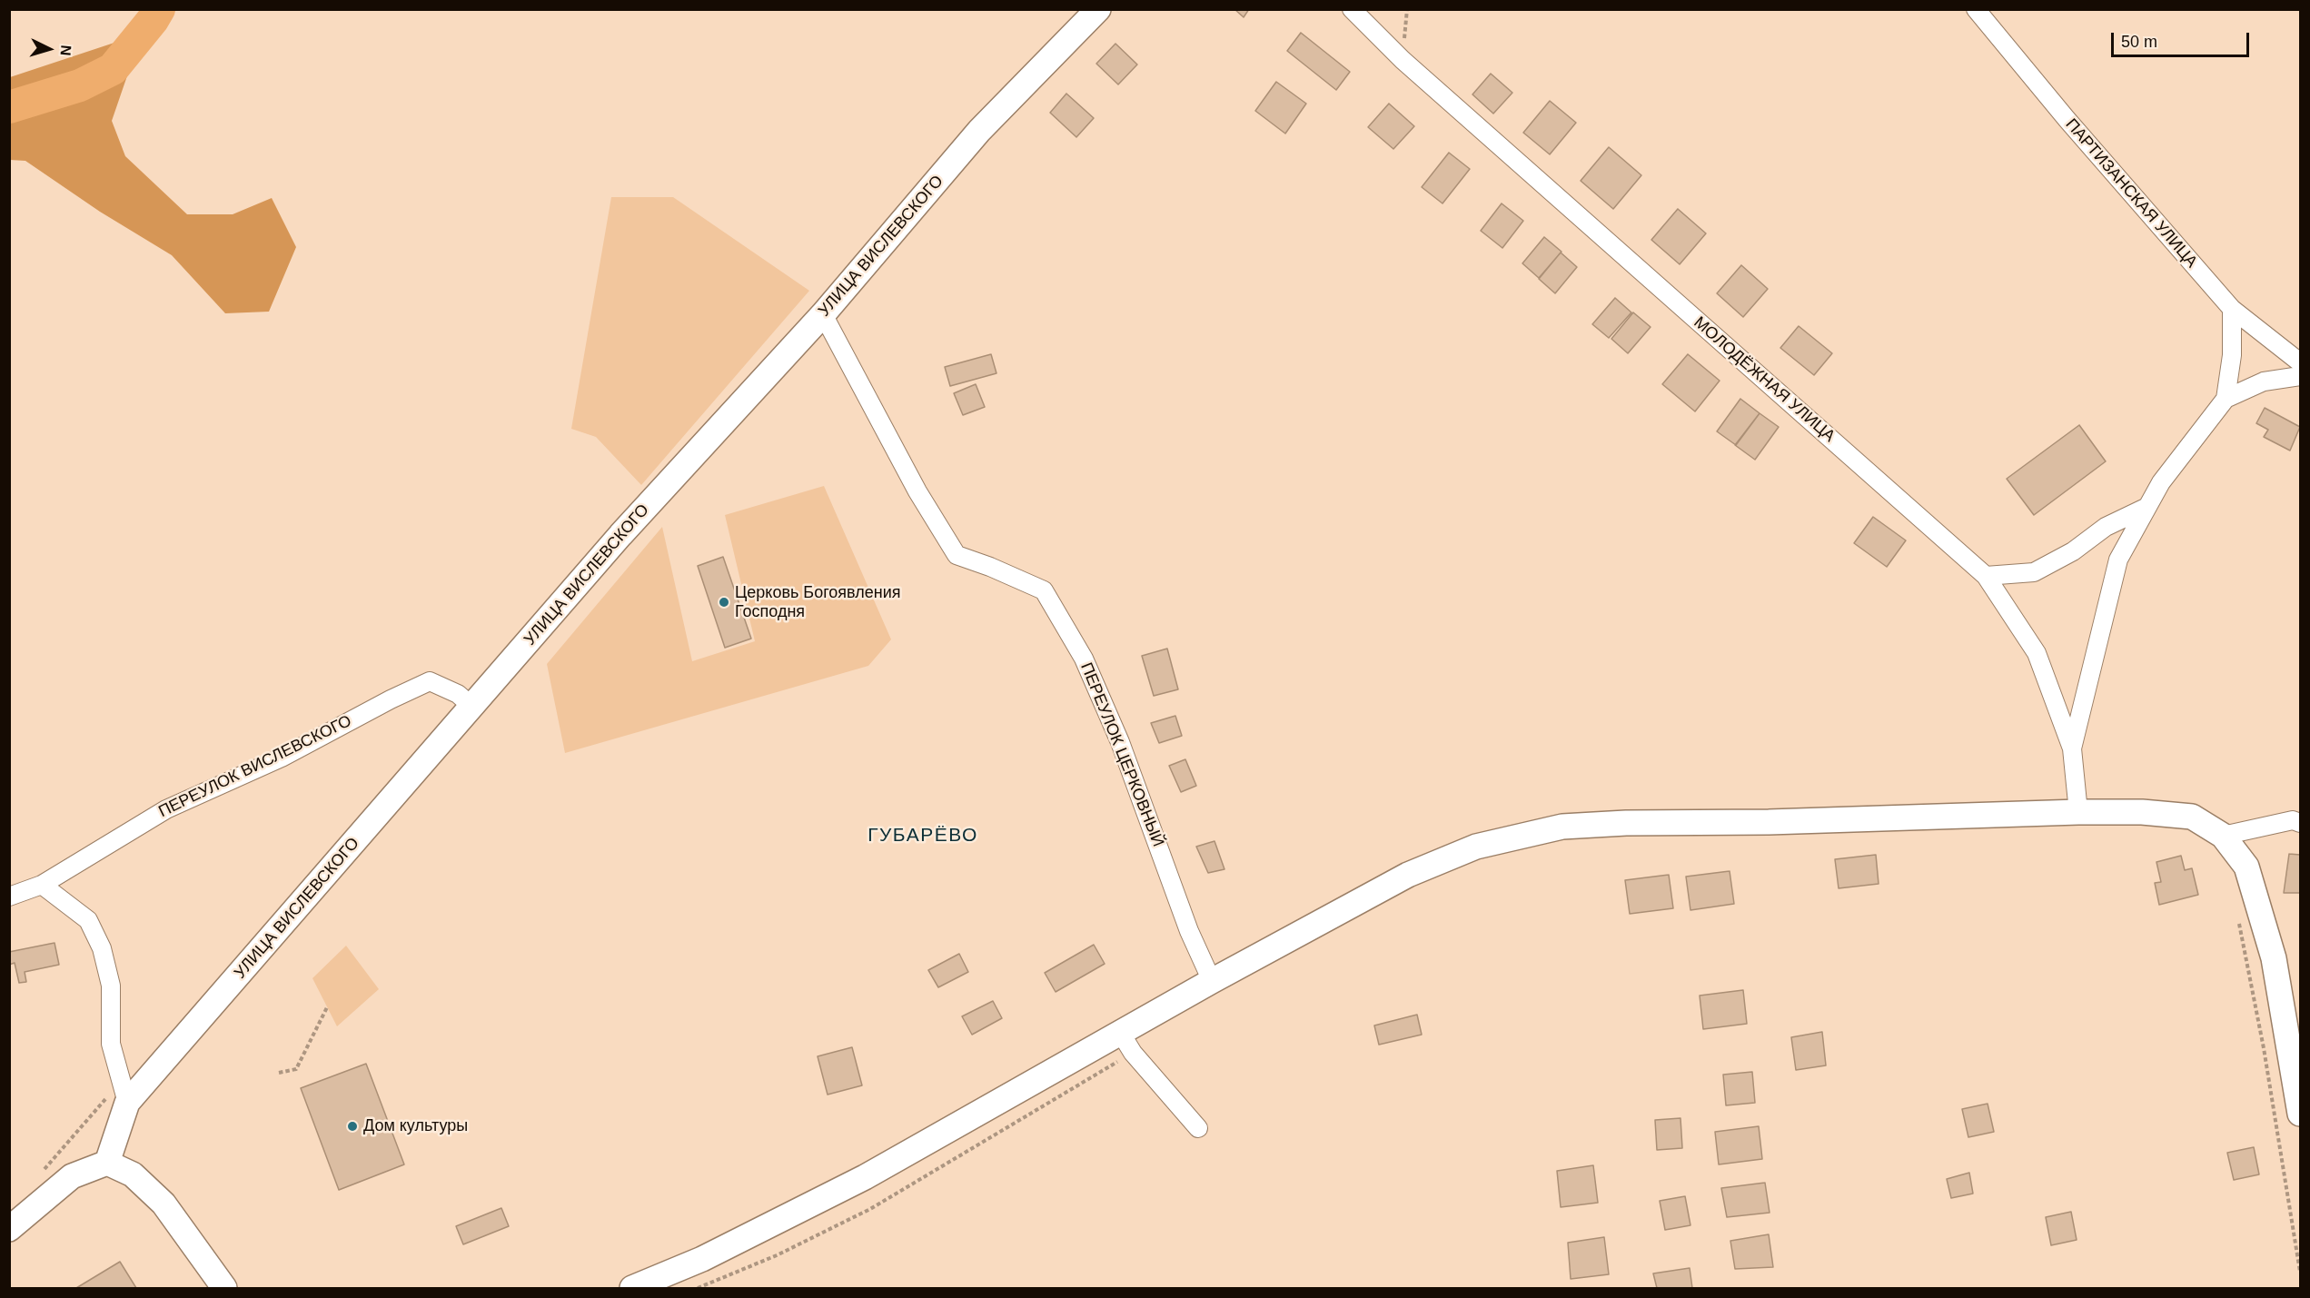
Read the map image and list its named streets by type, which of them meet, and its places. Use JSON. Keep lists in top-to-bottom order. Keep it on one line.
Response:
{"streets":{"main road":["УЛИЦА ВИСЛЕВСКОГО"],"street":["ПАРТИЗАНСКАЯ УЛИЦА","МОЛОДЁЖНАЯ УЛИЦА","ПЕРЕУЛОК ЦЕРКОВНЫЙ","ПЕРЕУЛОК ВИСЛЕВСКОГО"]},"crossings":[["УЛИЦА ВИСЛЕВСКОГО","ПЕРЕУЛОК ЦЕРКОВНЫЙ"],["УЛИЦА ВИСЛЕВСКОГО","ПЕРЕУЛОК ВИСЛЕВСКОГО"]],"districts":["ГУБАРЁВО"],"places":["Церковь Богоявления Господня","Дом культуры"],"scale_bar":"50 m","north":"right"}
